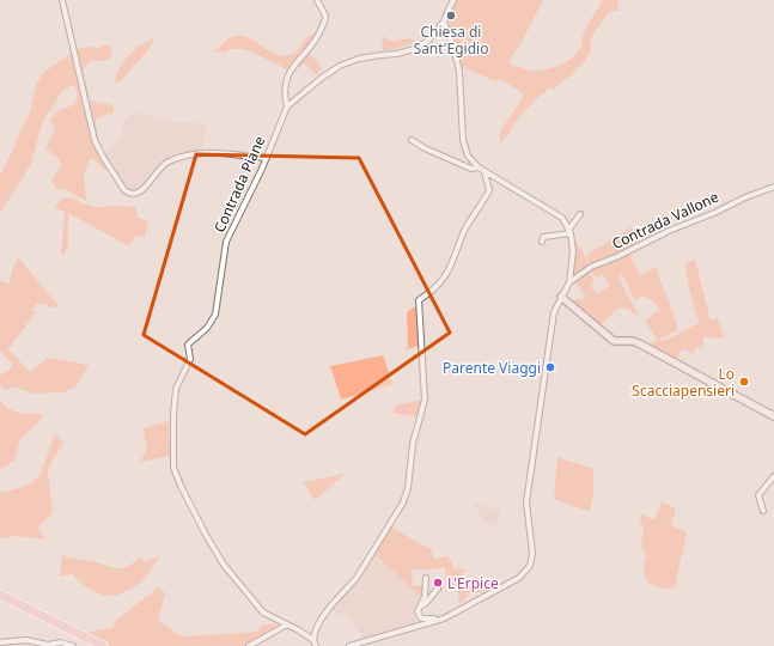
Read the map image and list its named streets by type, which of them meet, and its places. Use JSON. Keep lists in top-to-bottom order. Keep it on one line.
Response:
{"streets":{"street":["Contrada Piane","Contrada Vallone"]},"places":["Chiesa di Sant'Egidio","Parente Viaggi","Lo Scacciapensieri","L'Erpice"]}
